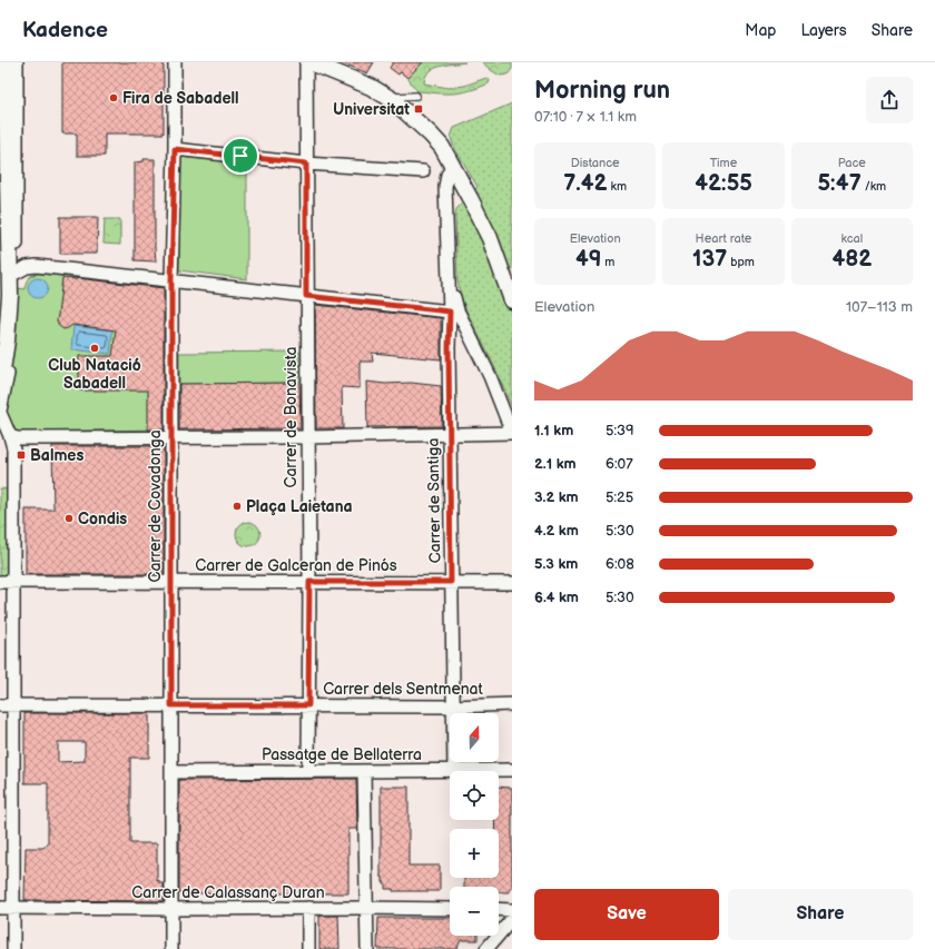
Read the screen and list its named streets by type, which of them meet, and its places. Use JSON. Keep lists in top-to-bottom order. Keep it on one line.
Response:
{"streets":{"street":["Carrer de Bonavista","Carrer de Santiga","Carrer de Covadonga","Carrer de Galceran de Pinós","Carrer dels Sentmenat","Passatge de Bellaterra","Carrer de Calassanç Duran"]},"crossings":[["Carrer de Bonavista","Carrer de Galceran de Pinós"],["Carrer de Bonavista","Carrer dels Sentmenat"],["Carrer de Bonavista","Passatge de Bellaterra"],["Carrer de Santiga","Carrer de Galceran de Pinós"],["Carrer de Santiga","Carrer dels Sentmenat"],["Carrer de Santiga","Passatge de Bellaterra"],["Carrer de Covadonga","Carrer de Galceran de Pinós"],["Carrer de Covadonga","Carrer dels Sentmenat"],["Carrer de Covadonga","Passatge de Bellaterra"],["Carrer de Covadonga","Carrer de Calassanç Duran"]],"places":{"other":["Fira de Sabadell","Club Natació Sabadell","Plaça Laietana","Condis"],"transit":["Universitat","Balmes"]},"north":"top","page":{"header":"Kadence","nav":["Map","Layers","Share"],"heading":["Morning run","07:10 · 7 × 1.1 km"],"stats":[["Distance","7.42 km"],["Time","42:55"],["Pace","5:47 /km"],["Elevation","49 m"],["Heart rate","137 bpm"],["kcal","482"]],"chart":["Elevation","107–113 m"],"list":[{"name":"1.1 km","note":"5:39"},{"name":"2.1 km","note":"6:07"},{"name":"3.2 km","note":"5:25"},{"name":"4.2 km","note":"5:30"},{"name":"5.3 km","note":"6:08"},{"name":"6.4 km","note":"5:30"}],"map_buttons":["+","−"],"buttons":["Save","Share"]}}
